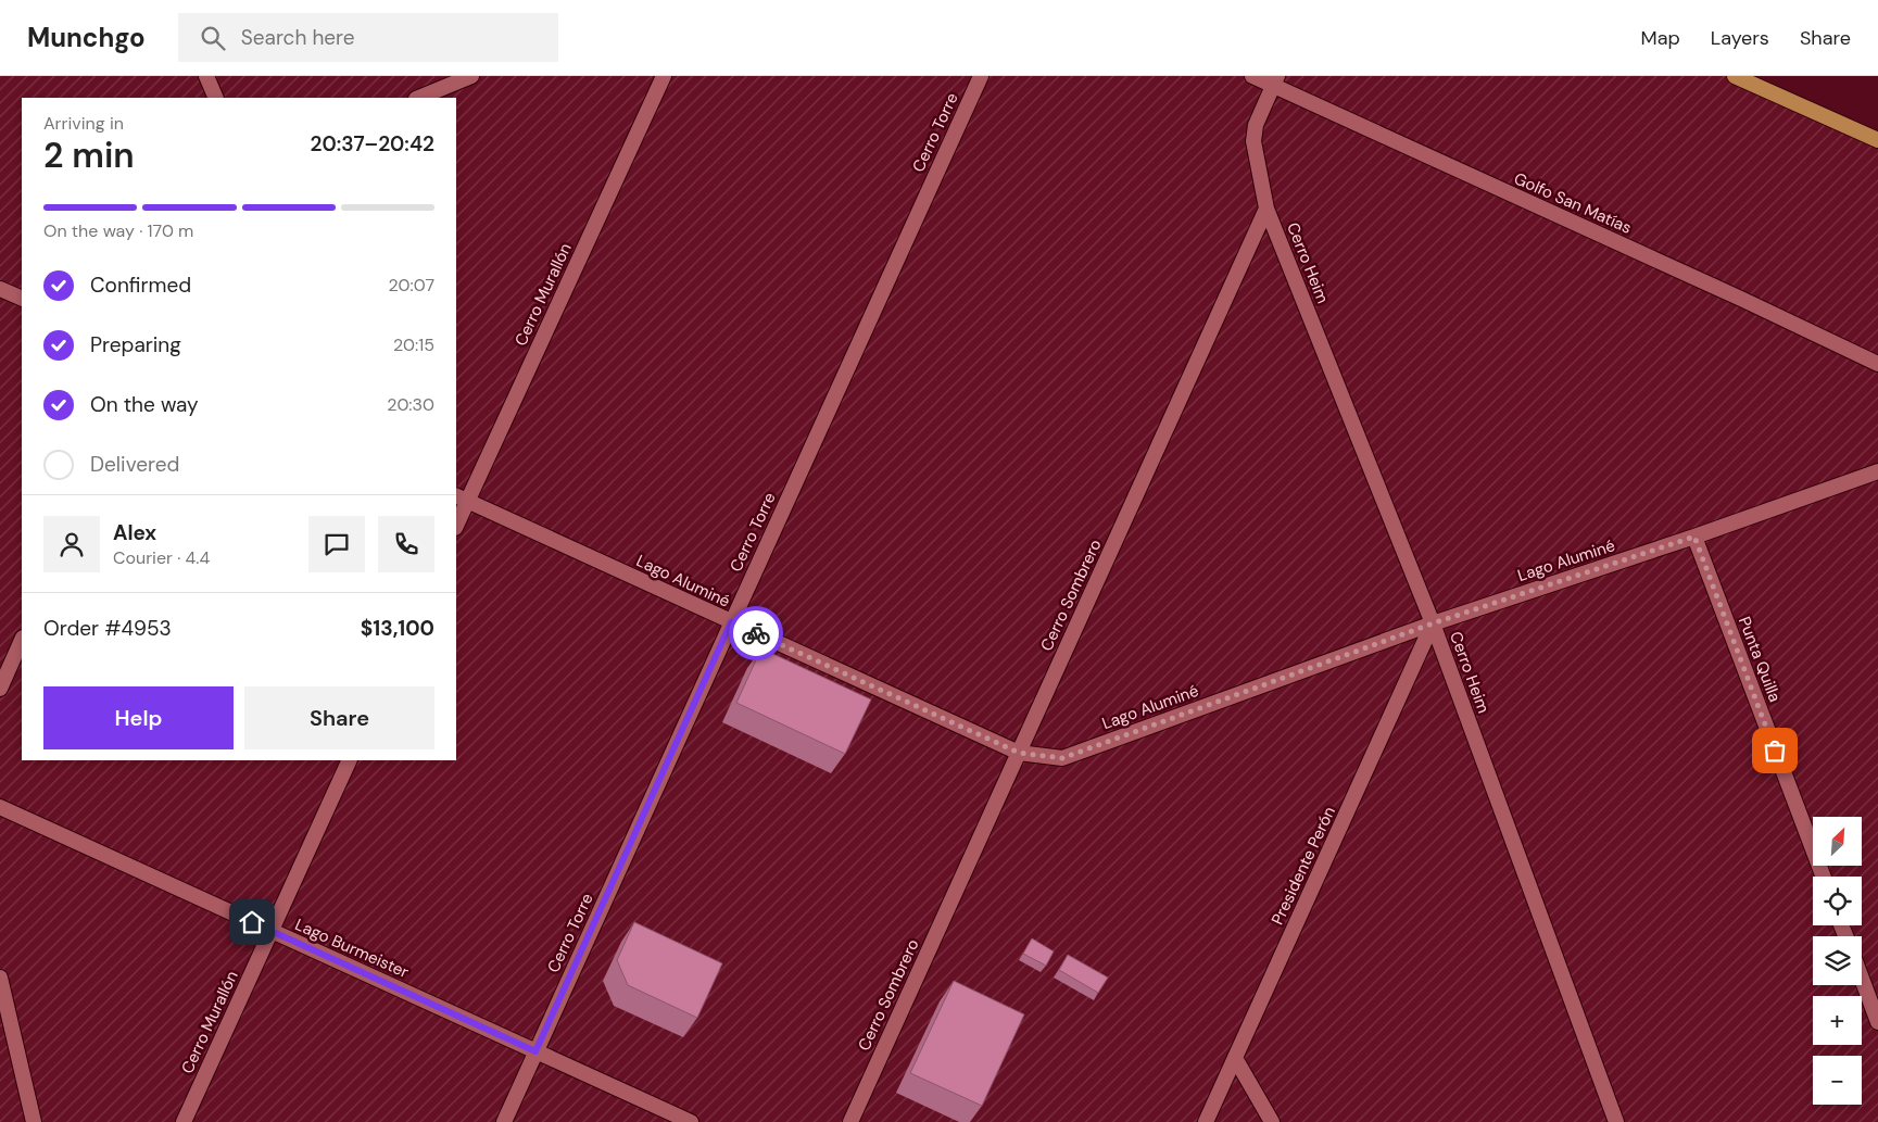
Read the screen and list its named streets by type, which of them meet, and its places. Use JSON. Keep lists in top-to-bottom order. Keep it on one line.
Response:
{"streets":{"street":["Cerro Torre","Golfo San Matías","Cerro Heim","Cerro Murallón","Lago Aluminé","Cerro Sombrero","Punta Quilla","Presidente Perón","Lago Burmeister"]},"crossings":[["Cerro Torre","Lago Aluminé"],["Cerro Torre","Lago Burmeister"],["Cerro Heim","Lago Aluminé"],["Cerro Heim","Cerro Sombrero"],["Cerro Heim","Presidente Perón"],["Cerro Murallón","Lago Aluminé"],["Cerro Murallón","Lago Burmeister"],["Lago Aluminé","Cerro Sombrero"],["Lago Aluminé","Punta Quilla"],["Lago Aluminé","Presidente Perón"]],"north":"top right","page":{"header":"Munchgo","search":"Search here","nav":["Map","Layers","Share"],"heading":["2 min","Arriving in","20:37–20:42"],"panel":["Alex","Courier · 4.4","Order #4953","$13,100"],"bar":"On the way · 170 m","list":[["Confirmed","20:07"],["Preparing","20:15"],["On the way","20:30"],"Delivered"],"buttons":["Help","Share"],"map_buttons":["+","−"]}}
